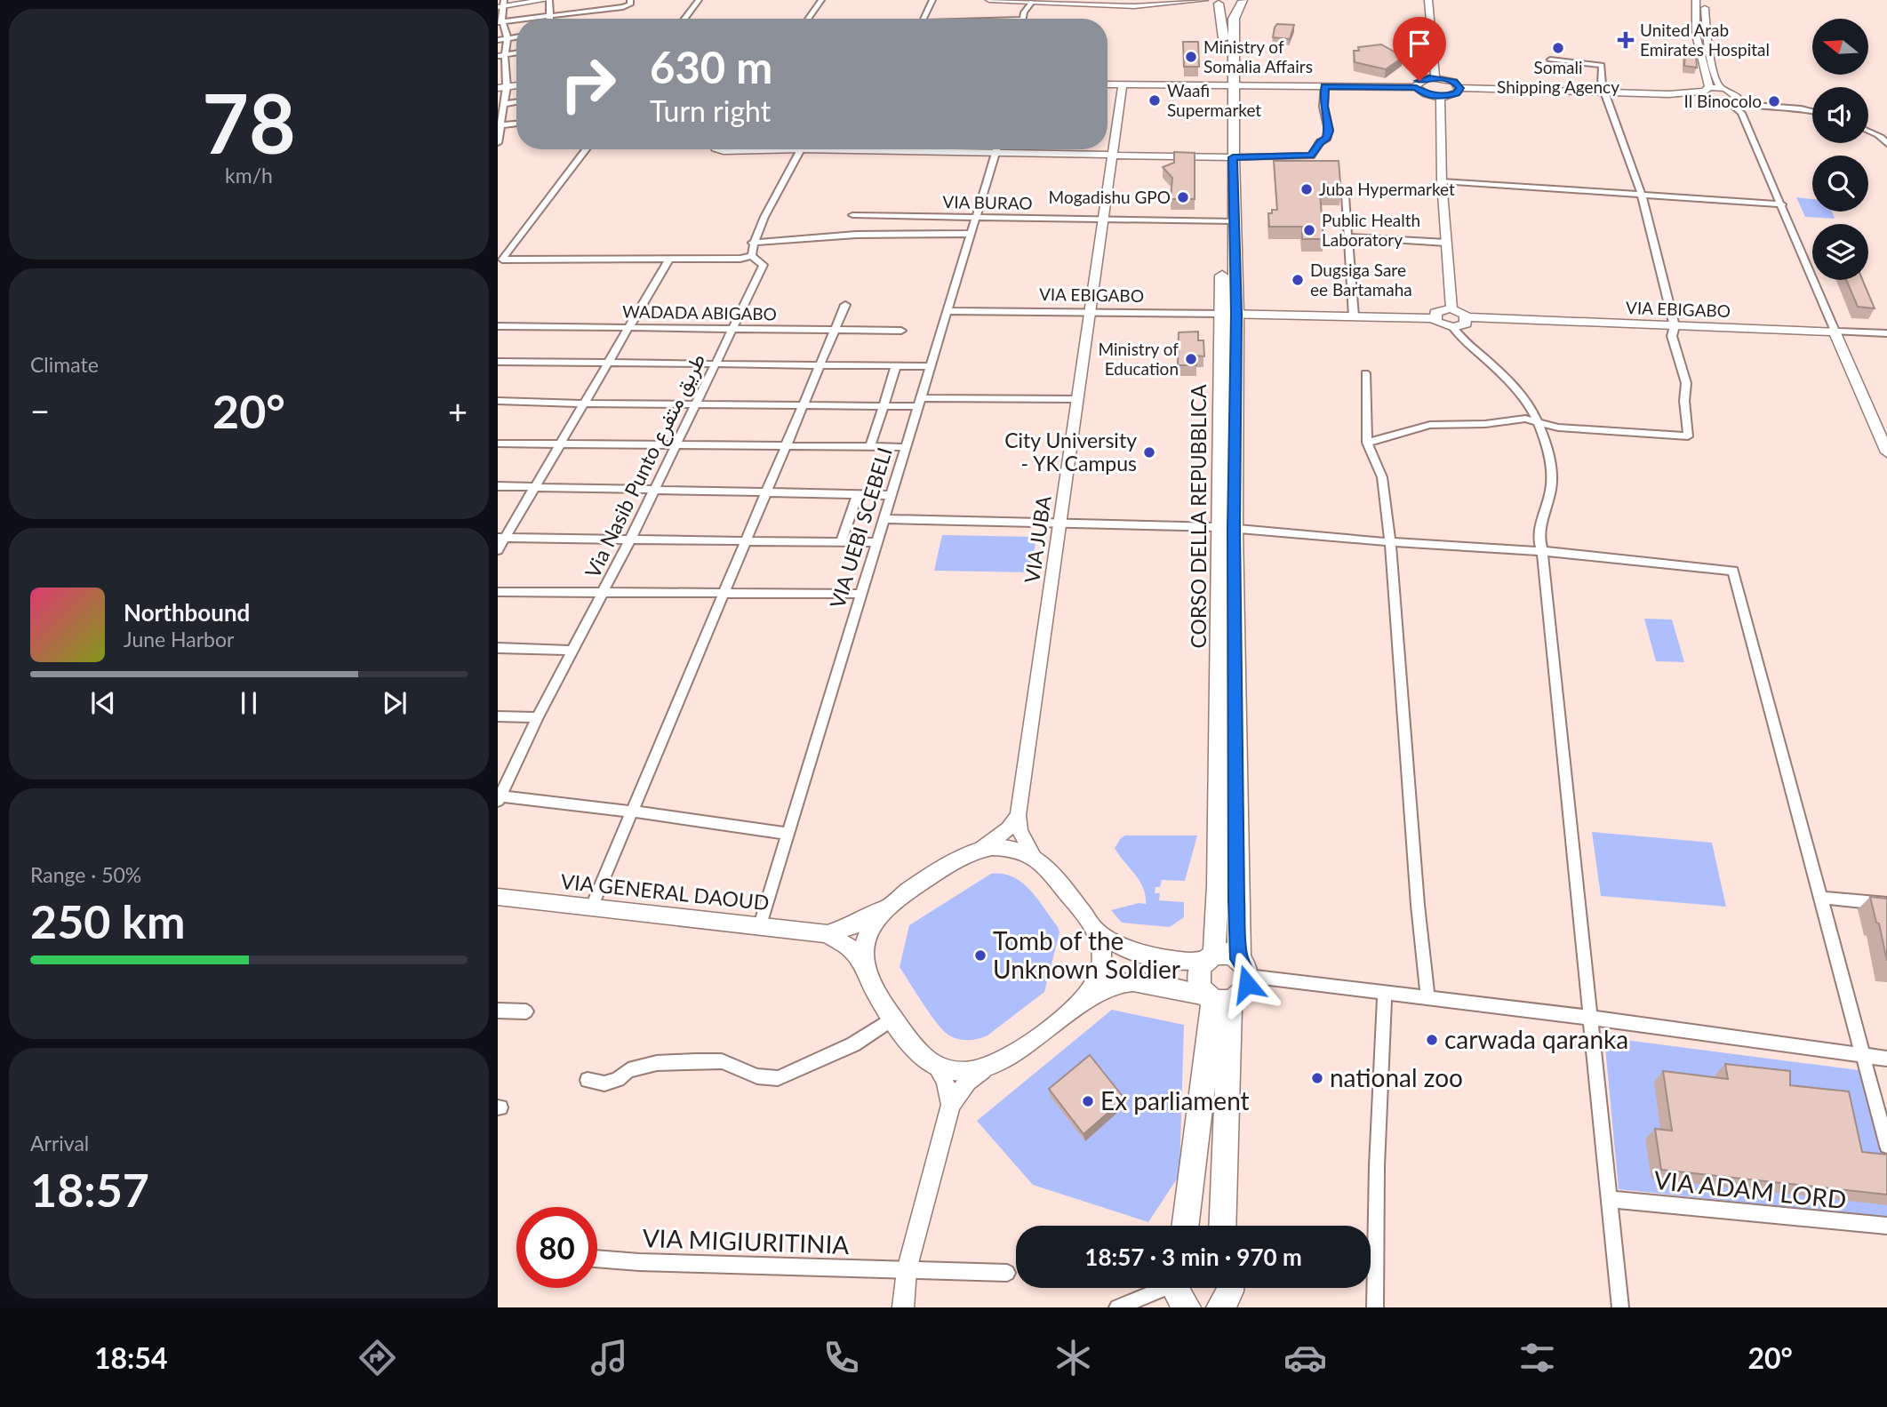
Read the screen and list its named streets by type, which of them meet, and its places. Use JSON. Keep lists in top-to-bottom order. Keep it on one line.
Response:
{"streets":{"highway":["CORSO DELLA REPUBBLICA"],"main road":["VIA EBIGABO","VIA GENERAL DAOUD"],"street":["VIA BURAO","WADADA ABIGABO","Via Nasib Punto طريق متفرع","VIA UEBI SCEBELI","VIA JUBA","VIA ADAM LORD","VIA MIGIURITINIA"]},"crossings":[["VIA BURAO","VIA UEBI SCEBELI"],["VIA BURAO","VIA JUBA"],["VIA EBIGABO","VIA UEBI SCEBELI"],["VIA EBIGABO","VIA JUBA"],["WADADA ABIGABO","Via Nasib Punto طريق متفرع"],["VIA UEBI SCEBELI","VIA GENERAL DAOUD"]],"places":{"health":["United Arab Emirates Hospital"],"other":["Somali Shipping Agency","Ministry of Somalia Affairs","Waafi Supermarket","Il Binocolo","Juba Hypermarket","Mogadishu GPO","Public Health Laboratory","Dugsiga Sare ee Bartamaha","Ministry of Education","City University - YK Campus","Tomb of the Unknown Soldier","carwada qaranka","national zoo","Ex parliament"]},"north":"left","page":{"tile":[["78","km/h"],"Climate",["Range · 50%","250 km"],["Arrival","18:57"]],"turn":["630 m","Turn right"],"heat":["−","20°","+"],"song":["Northbound","June Harbor"],"limit":"80","trip":"18:57 · 3 min · 970 m","tabs":["18:54","20°"]}}
